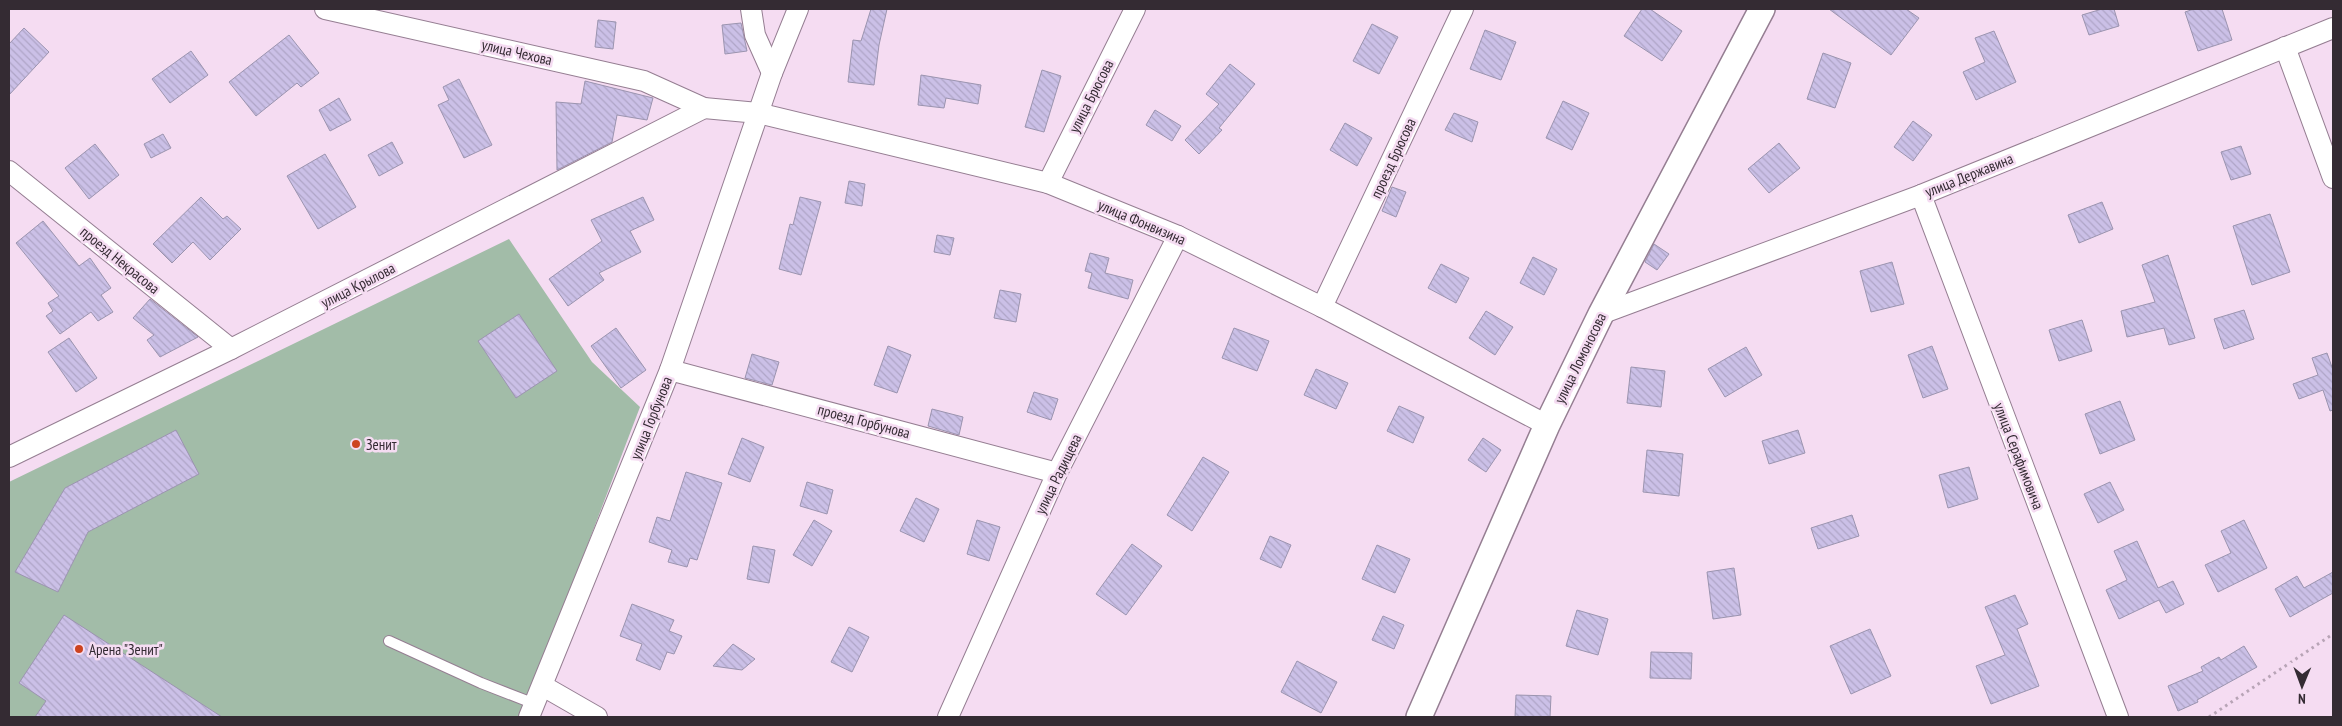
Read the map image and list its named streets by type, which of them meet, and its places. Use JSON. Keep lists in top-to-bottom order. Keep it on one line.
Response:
{"streets":{"street":["улица Чехова","улица Брюсова","проезд Брюсова","улица Державина","улица Фонвизина","проезд Некрасова","улица Крылова","улица Ломоносова","улица Горбунова","проезд Горбунова","улица Серафимовича","улица Радищева"]},"crossings":[["улица Чехова","улица Фонвизина"],["улица Чехова","улица Крылова"],["улица Брюсова","улица Фонвизина"],["проезд Брюсова","улица Фонвизина"],["улица Державина","улица Ломоносова"],["улица Державина","улица Серафимовича"],["улица Фонвизина","улица Крылова"],["улица Фонвизина","улица Ломоносова"],["улица Фонвизина","улица Горбунова"],["улица Фонвизина","улица Радищева"],["проезд Некрасова","улица Крылова"],["улица Горбунова","проезд Горбунова"],["проезд Горбунова","улица Радищева"]],"places":["Зенит","Арена \"Зенит\""],"north":"bottom"}
